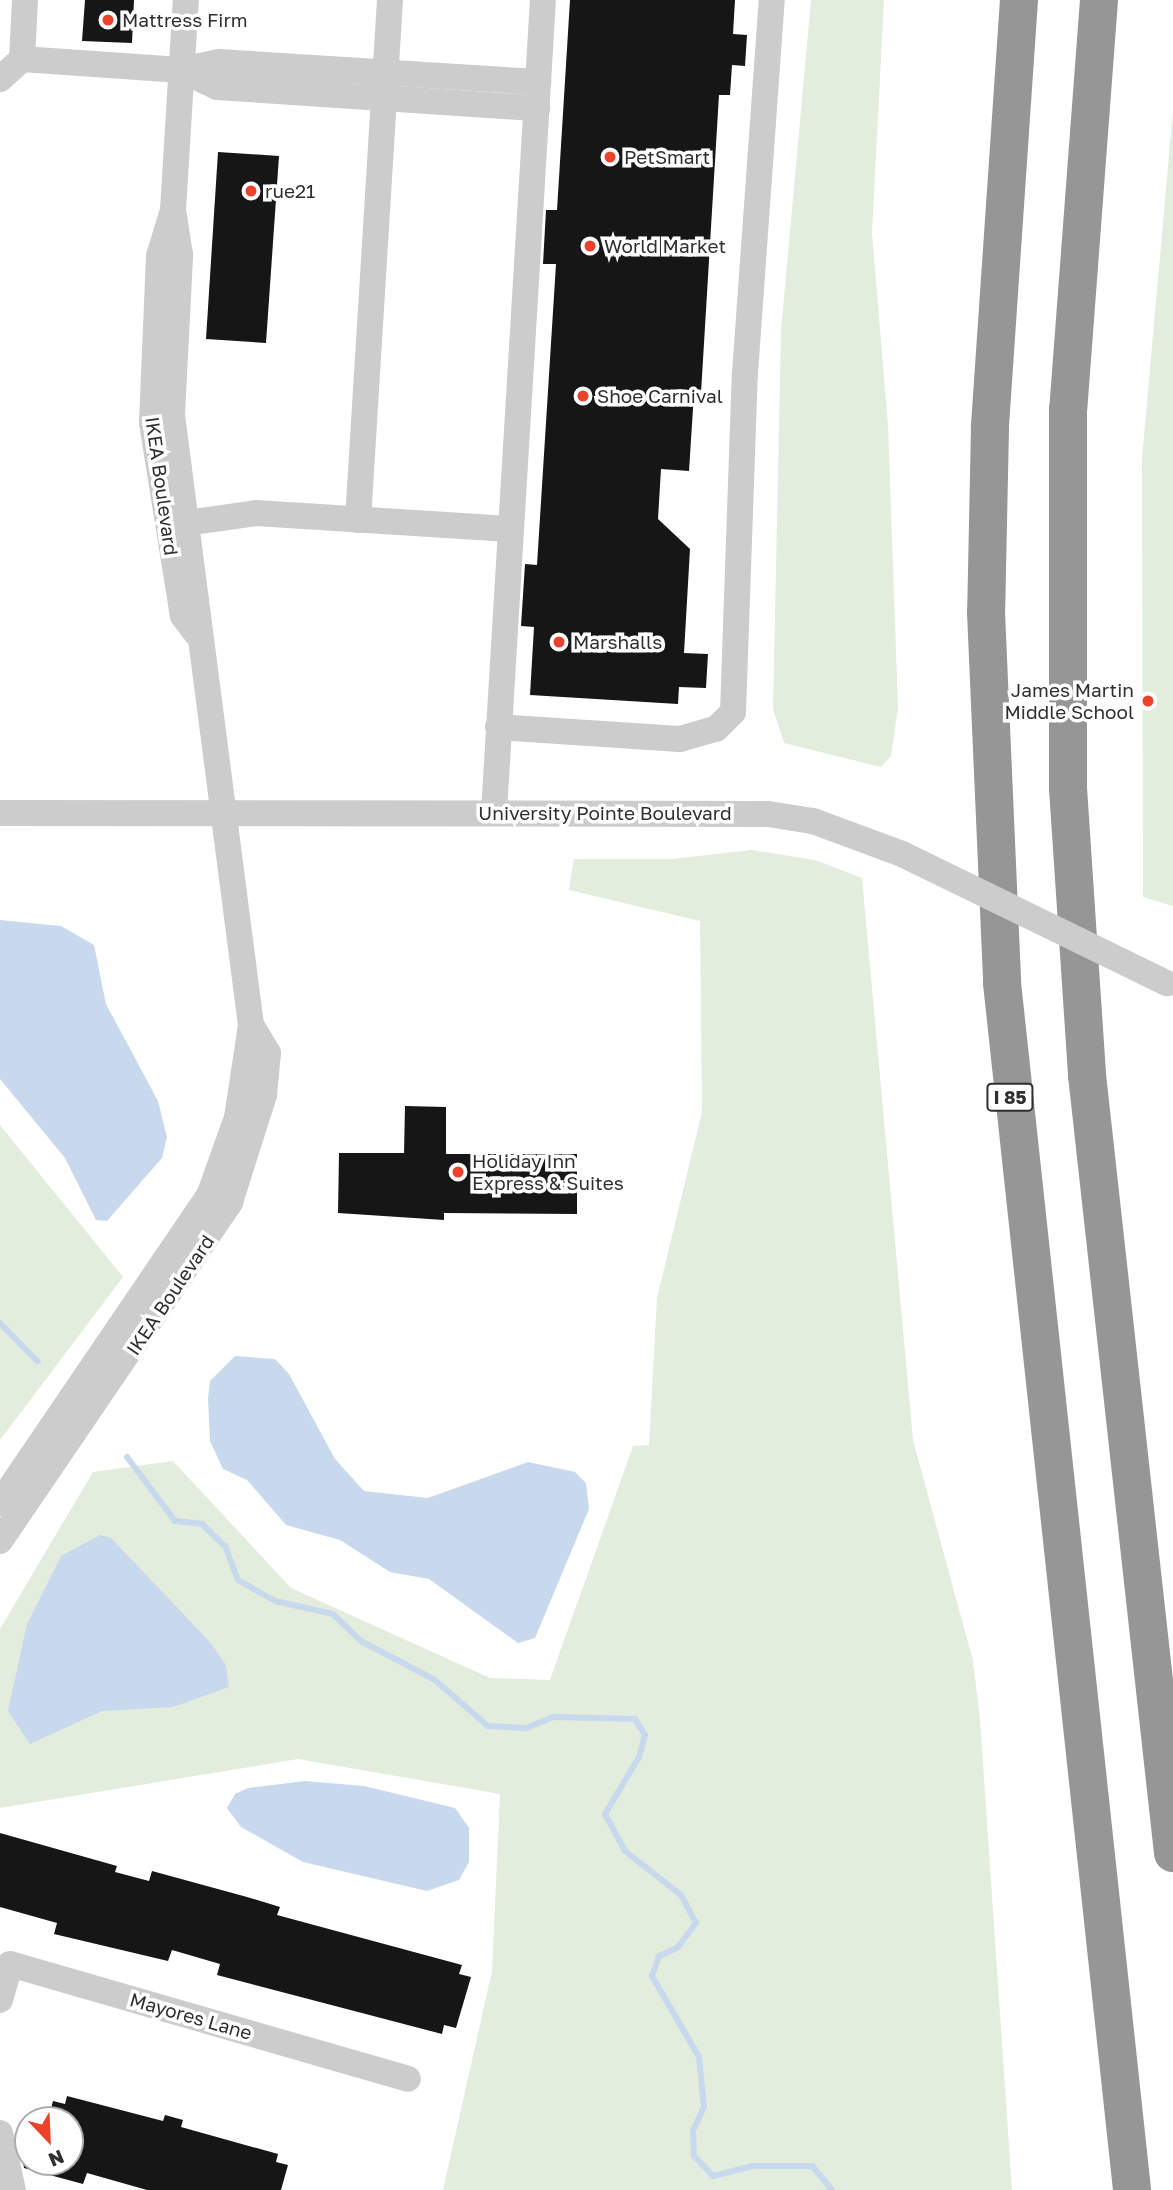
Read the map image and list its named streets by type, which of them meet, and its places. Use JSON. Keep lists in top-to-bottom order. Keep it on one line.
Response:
{"streets":{"highway":["I 85"],"street":["IKEA Boulevard","University Pointe Boulevard","Mayores Lane"]},"crossings":[["IKEA Boulevard","University Pointe Boulevard"]],"places":["Mattress Firm","PetSmart","rue21","World Market","Shoe Carnival","Marshalls","James Martin Middle School","Holiday Inn Express & Suites"],"north":"bottom right"}
